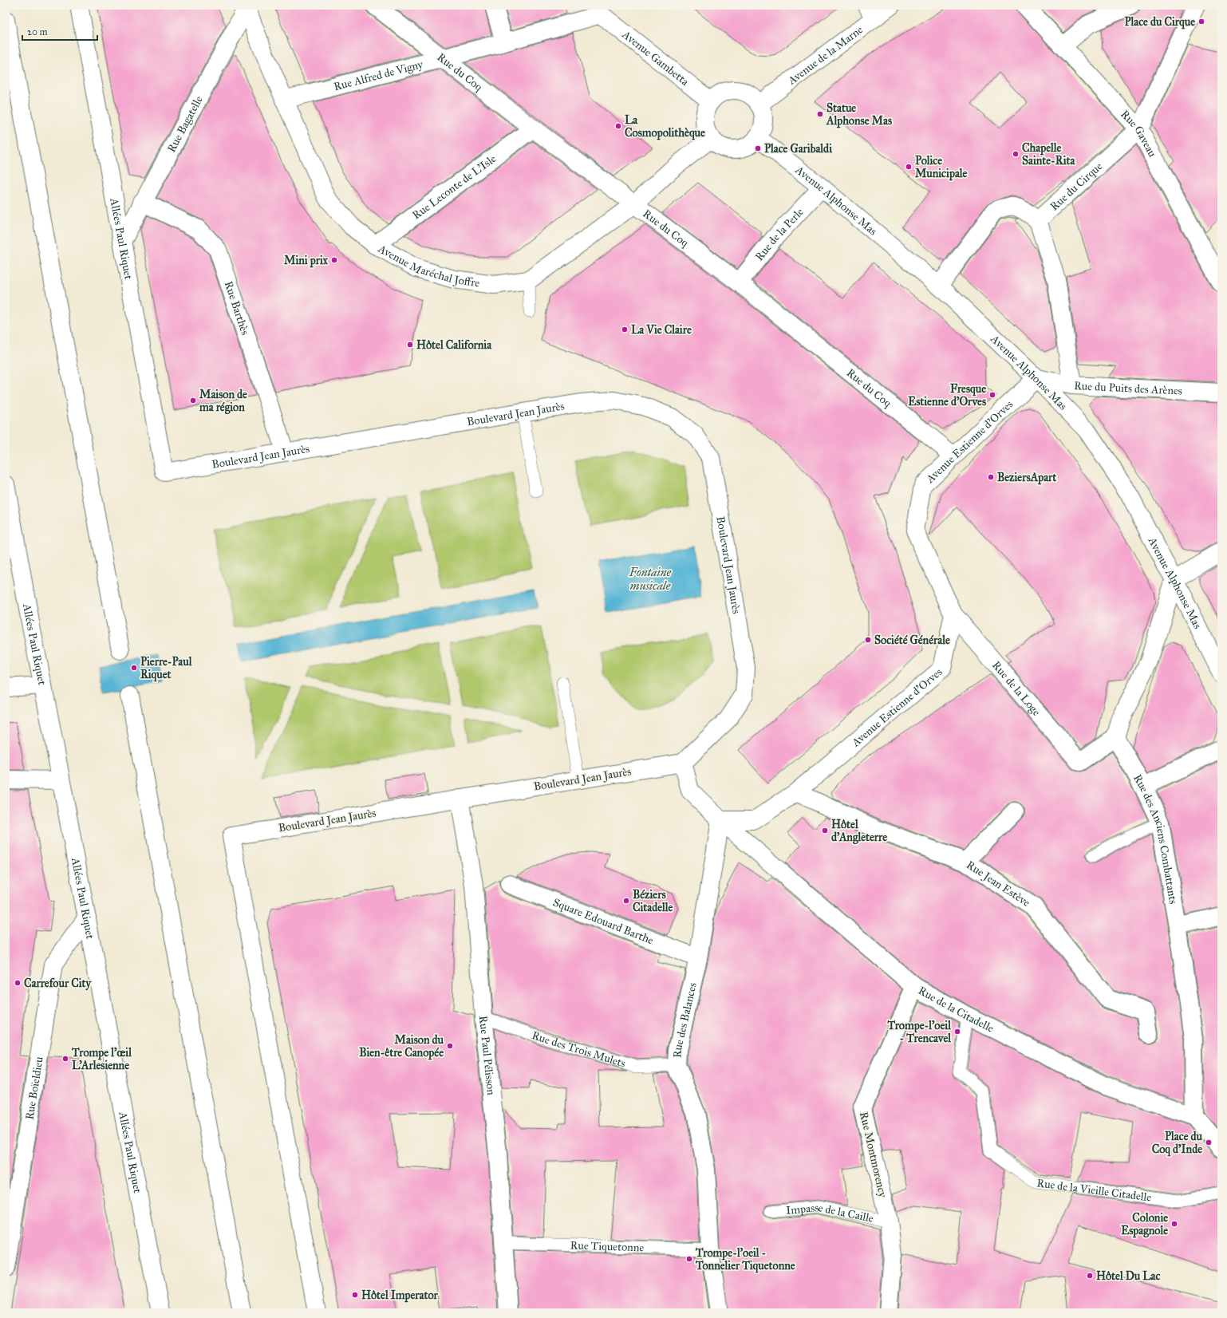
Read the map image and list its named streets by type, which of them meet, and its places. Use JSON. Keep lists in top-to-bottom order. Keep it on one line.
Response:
{"streets":{"street":["Avenue de la Marne","Avenue Gambetta","Rue du Coq","Rue Alfred de Vigny","Rue Bagatelle","Rue Gaveau","Rue du Cirque","Rue Leconte de L'Isle","Avenue Alphonse Mas","Rue de la Perle","Allées Paul Riquet","Avenue Maréchal Joffre","Rue Barthès","Rue du Puits des Arènes","Boulevard Jean Jaurès","Avenue Estienne d'Orves","Rue de la Loge","Rue des Anciens Combattants","Rue Jean Estève","Square Edouard Barthe","Rue de la Citadelle","Rue des Balances","Rue Paul Pélisson","Rue Boïeldieu","Rue Montmorency"],"lane":["Rue des Trois Mulets","Rue de la Vieille Citadelle","Impasse de la Caille","Rue Tiquetonne"]},"crossings":[["Avenue de la Marne","Avenue Gambetta"],["Avenue de la Marne","Avenue Alphonse Mas"],["Avenue de la Marne","Avenue Maréchal Joffre"],["Avenue Gambetta","Rue Alfred de Vigny"],["Avenue Gambetta","Avenue Alphonse Mas"],["Avenue Gambetta","Avenue Maréchal Joffre"],["Rue du Coq","Rue Alfred de Vigny"],["Rue du Coq","Rue Leconte de L'Isle"],["Rue du Coq","Rue de la Perle"],["Rue du Coq","Avenue Maréchal Joffre"],["Rue du Coq","Avenue Estienne d'Orves"],["Rue Alfred de Vigny","Avenue Maréchal Joffre"],["Rue Bagatelle","Allées Paul Riquet"],["Rue Bagatelle","Avenue Maréchal Joffre"],["Rue Bagatelle","Rue Barthès"],["Rue Gaveau","Rue du Cirque"],["Rue Leconte de L'Isle","Avenue Maréchal Joffre"],["Avenue Alphonse Mas","Rue de la Perle"],["Avenue Alphonse Mas","Avenue Maréchal Joffre"],["Avenue Alphonse Mas","Rue du Puits des Arènes"],["Avenue Alphonse Mas","Avenue Estienne d'Orves"],["Allées Paul Riquet","Boulevard Jean Jaurès"],["Allées Paul Riquet","Rue Boïeldieu"],["Rue Barthès","Boulevard Jean Jaurès"],["Rue du Puits des Arènes","Avenue Estienne d'Orves"],["Boulevard Jean Jaurès","Rue de la Citadelle"],["Boulevard Jean Jaurès","Rue Paul Pélisson"],["Avenue Estienne d'Orves","Rue de la Loge"],["Avenue Estienne d'Orves","Rue Jean Estève"],["Avenue Estienne d'Orves","Rue de la Citadelle"],["Avenue Estienne d'Orves","Rue des Balances"],["Rue de la Loge","Rue des Anciens Combattants"],["Rue des Anciens Combattants","Rue de la Citadelle"],["Square Edouard Barthe","Rue des Balances"],["Rue de la Citadelle","Rue des Balances"],["Rue de la Citadelle","Rue Montmorency"],["Rue de la Citadelle","Rue de la Vieille Citadelle"],["Rue des Balances","Rue des Trois Mulets"],["Rue des Balances","Rue Tiquetonne"],["Rue des Trois Mulets","Rue Paul Pélisson"],["Rue Paul Pélisson","Rue Tiquetonne"],["Rue Montmorency","Impasse de la Caille"]],"water":["Fontaine musicale"],"places":["Place du Cirque","Statue Alphonse Mas","La Cosmopolithèque","Place Garibaldi","Chapelle Sainte-Rita","Police Municipale","Mini prix","La Vie Claire","Hôtel California","Fresque Estienne d'Orves","Maison de ma région","BeziersApart","Société Générale","Pierre-Paul Riquet","Hôtel d'Angleterre","Béziers Citadelle","Carrefour City","Trompe-l'oeil - Trencavel","Maison du Bien-être Canopée","Trompe l’œil L’Arlesienne","Place du Coq d'Inde","Colonie Espagnole","Trompe-l'oeil - Tonnelier Tiquetonne","Hôtel Du Lac","Hôtel Imperator"],"scale_bar":"20 m"}
